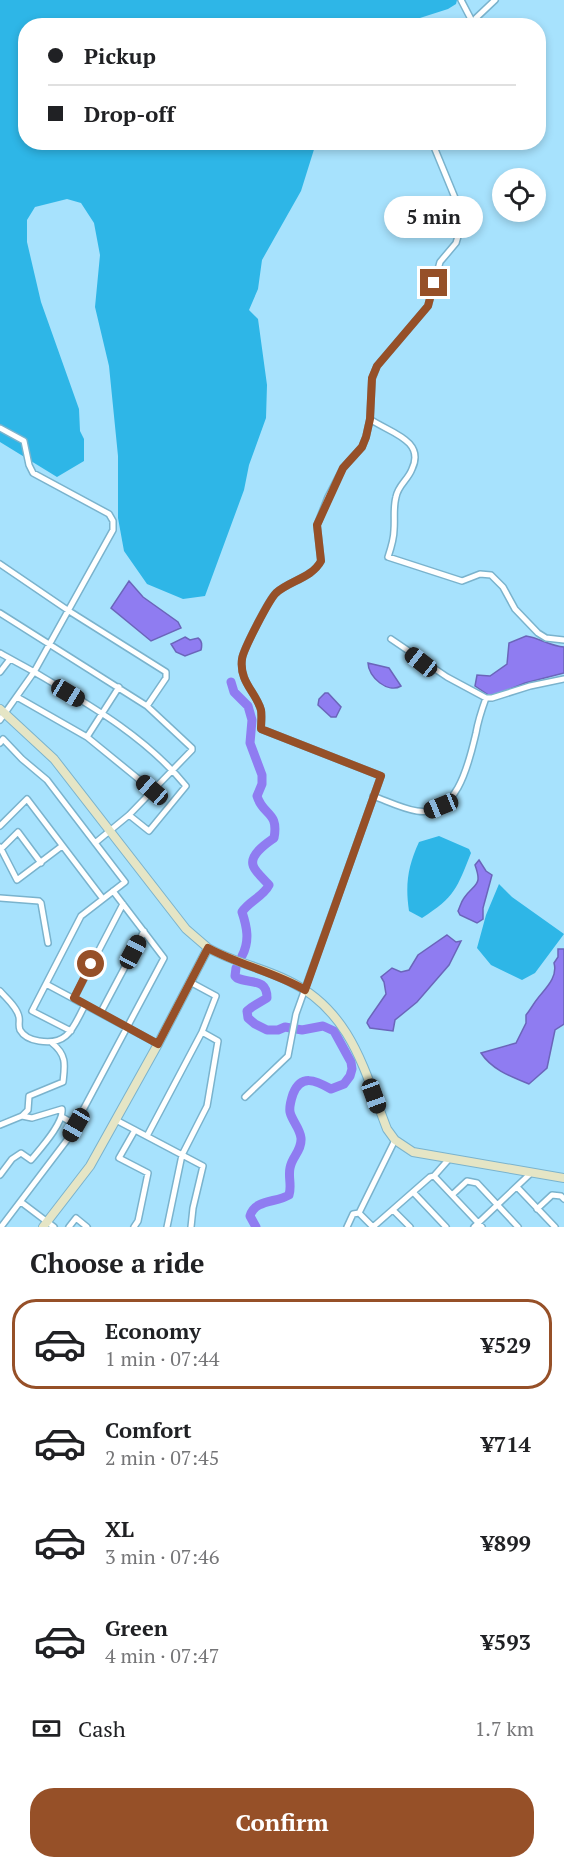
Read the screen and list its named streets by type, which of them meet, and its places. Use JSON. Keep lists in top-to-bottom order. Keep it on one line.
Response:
{"page":{"banner":["Pickup","Drop-off"],"bubble":"5 min","heading":"Choose a ride","list":[{"name":"Economy","note":"1 min · 07:44","value":"¥529"},{"name":"Comfort","note":"2 min · 07:45","value":"¥714"},{"name":"XL","note":"3 min · 07:46","value":"¥899"},{"name":"Green","note":"4 min · 07:47","value":"¥593"}],"pay":["Cash","1.7 km"],"buttons":"Confirm"}}
